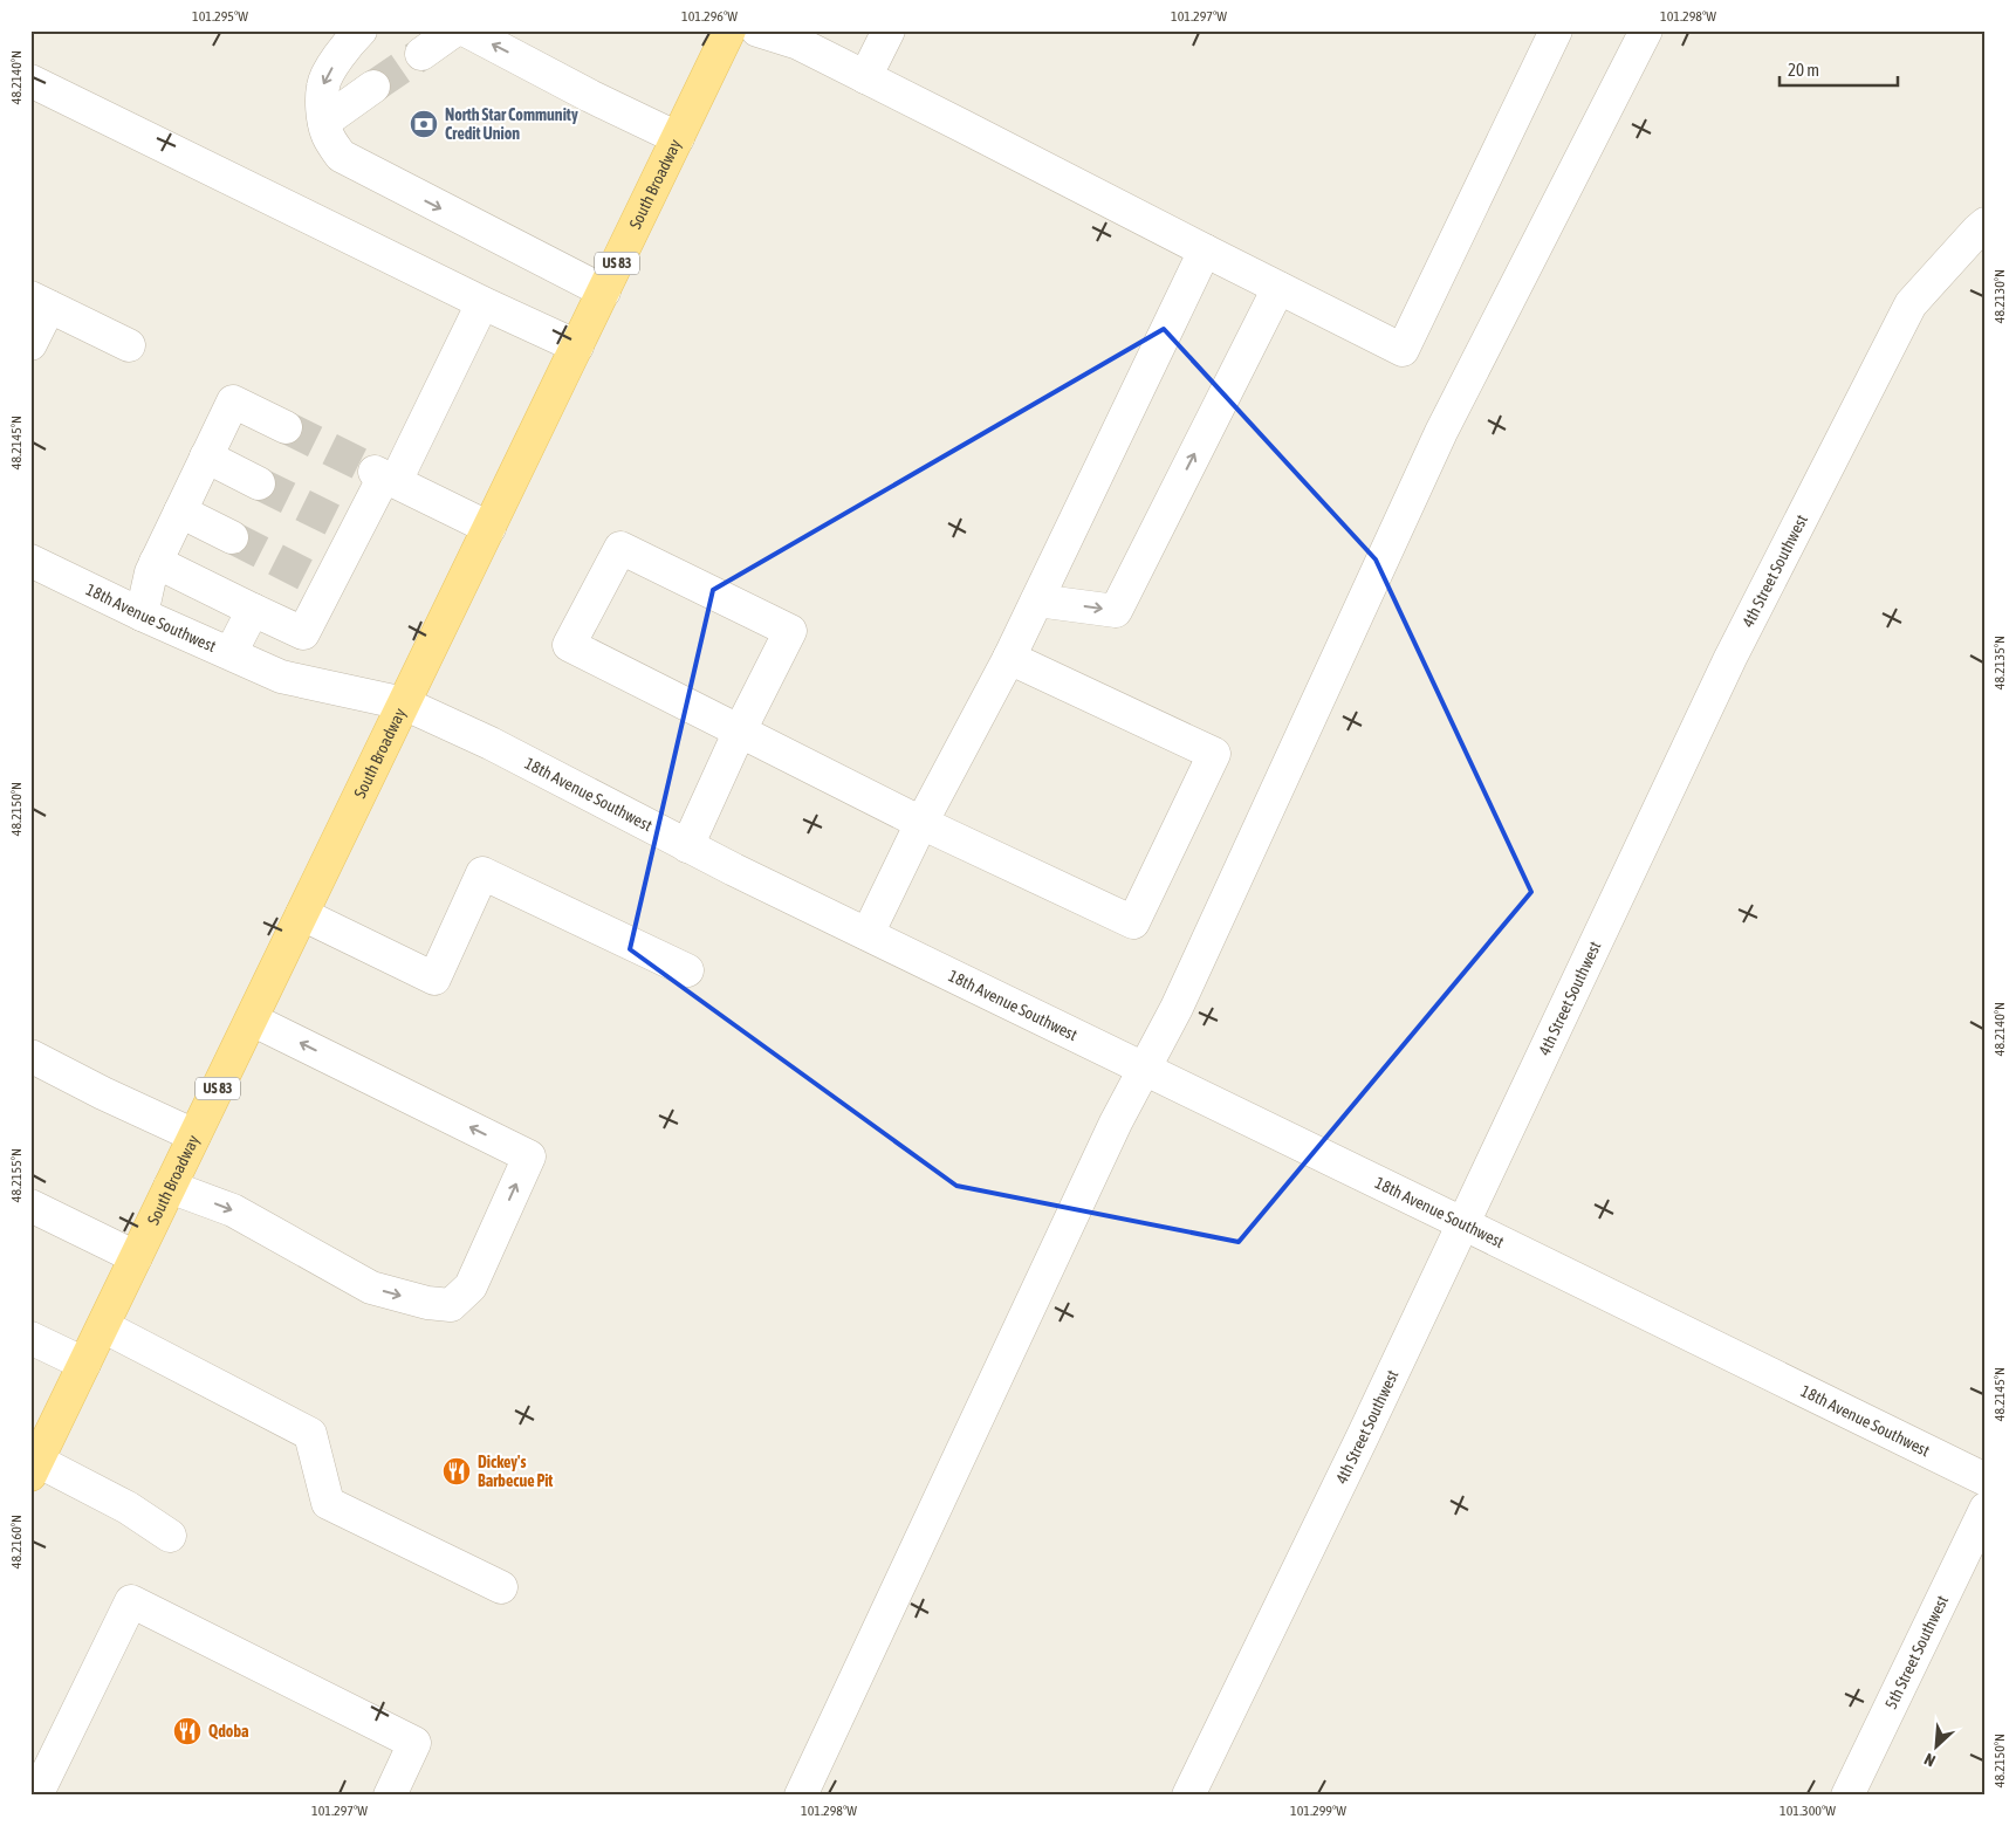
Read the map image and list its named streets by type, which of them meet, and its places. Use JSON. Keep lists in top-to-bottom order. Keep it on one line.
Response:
{"streets":{"main road":["South Broadway","US 83"],"street":["4th Street Southwest","18th Avenue Southwest","5th Street Southwest"]},"crossings":[["South Broadway","18th Avenue Southwest"],["4th Street Southwest","18th Avenue Southwest"]],"places":{"bank":["North Star Community Credit Union"],"restaurant":["Dickey's Barbecue Pit","Qdoba"]},"scale_bar":"20 m","north":"bottom left","coordinates":["101.295°W","101.296°W","101.297°W","101.298°W","48.2140°N","48.2130°N","48.2145°N","48.2135°N","48.2150°N","48.2155°N","48.2160°N","101.299°W","101.300°W"]}
